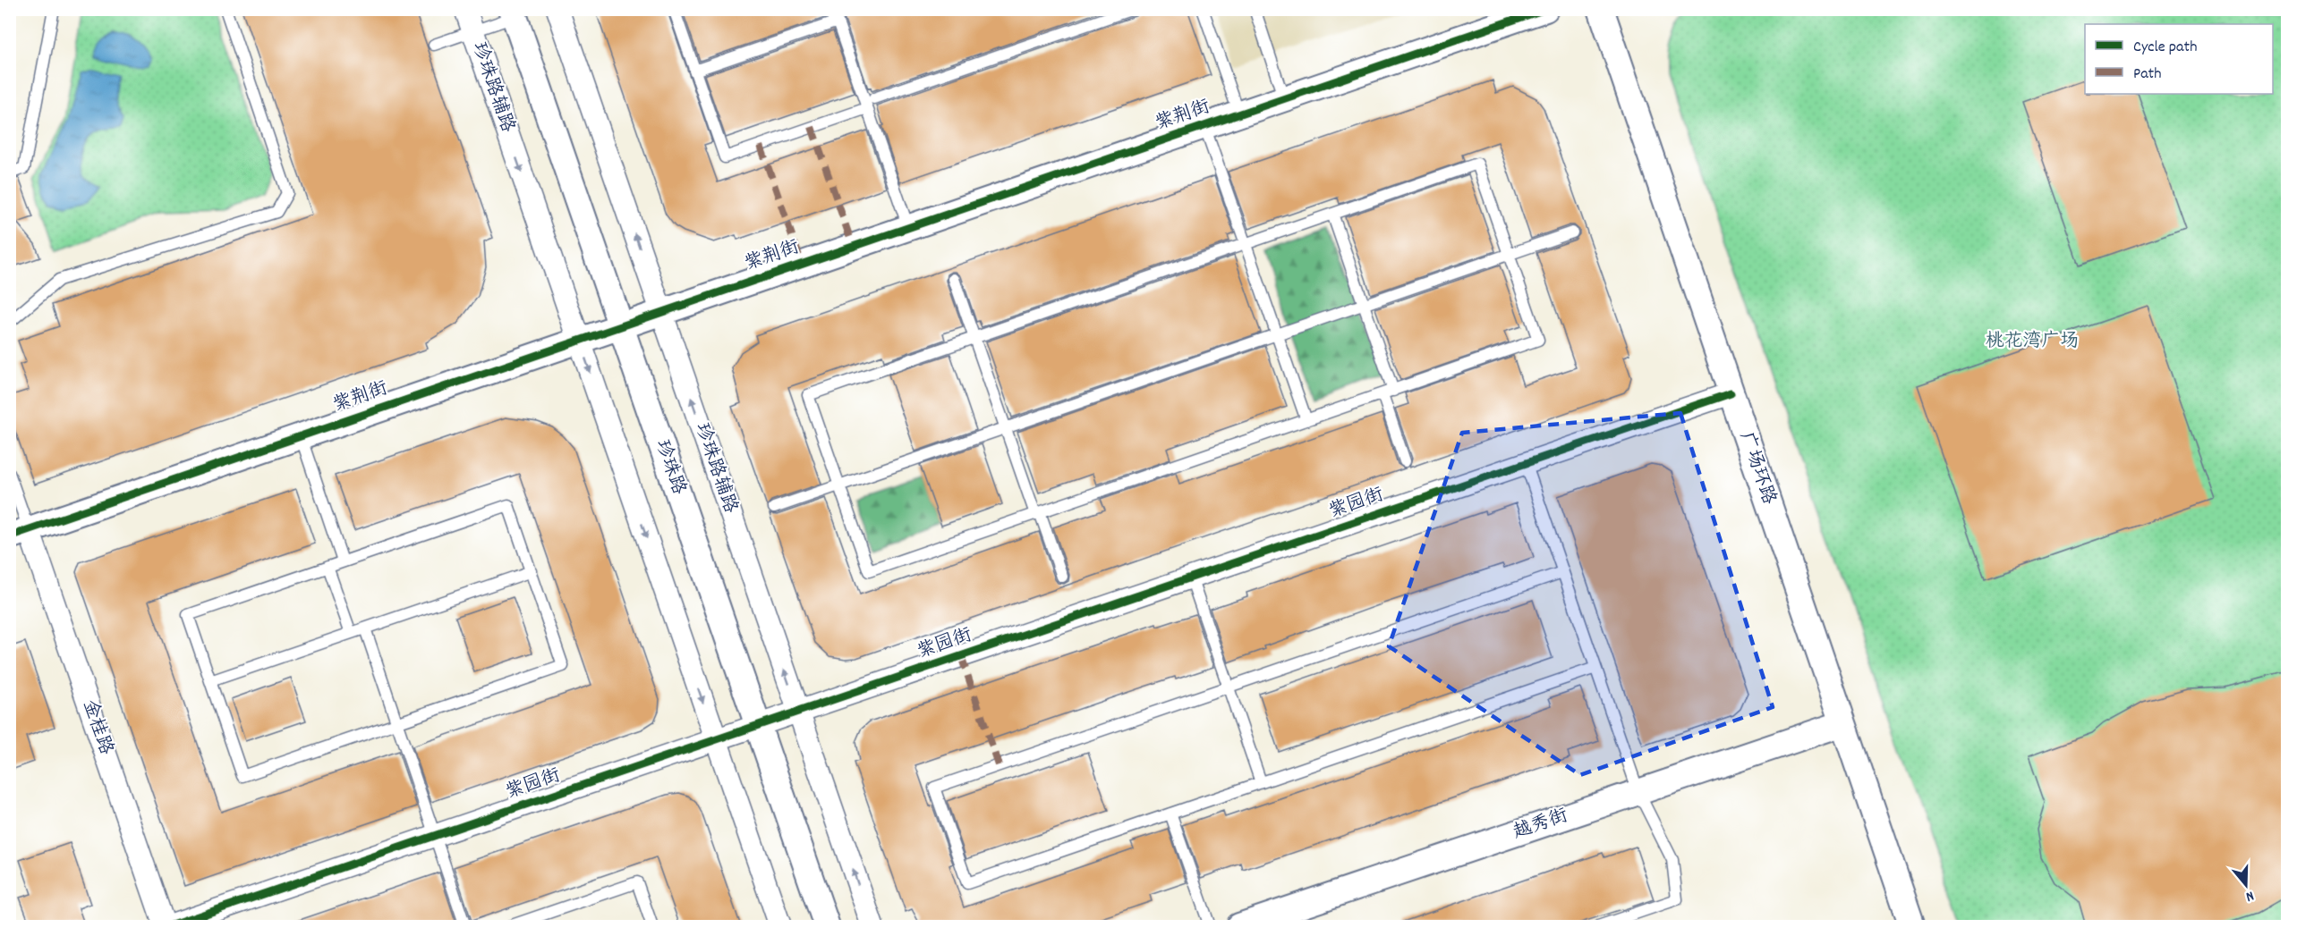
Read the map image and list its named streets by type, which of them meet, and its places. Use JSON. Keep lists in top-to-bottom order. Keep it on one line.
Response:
{"streets":{"street":["珍珠路辅路","紫荆街","珍珠路","广场环路","紫园街","金桂路","越秀街"]},"crossings":[["珍珠路辅路","紫荆街"],["珍珠路辅路","紫园街"],["紫荆街","珍珠路"],["紫荆街","金桂路"],["珍珠路","紫园街"],["广场环路","紫园街"],["广场环路","越秀街"],["紫园街","金桂路"]],"parks":["桃花湾广场"],"legend":["Cycle path","Path"],"north":"bottom"}
